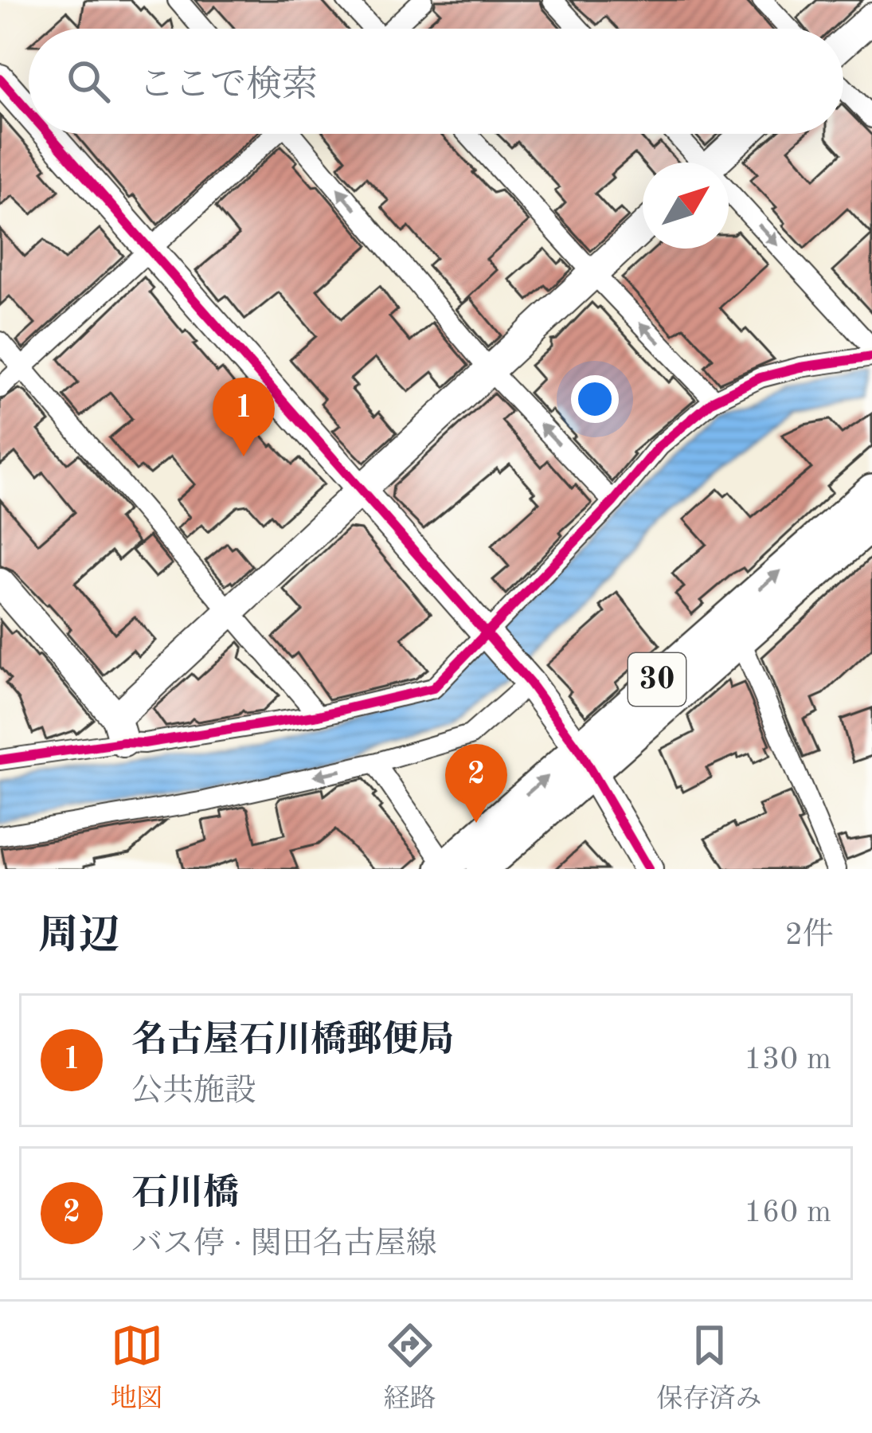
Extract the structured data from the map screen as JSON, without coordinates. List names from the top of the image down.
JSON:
{
  "streets": {
    "main road": ["30"]
  },
  "north": "top right",
  "page": {
    "search": "ここで検索",
    "pins": ["1", "2"],
    "heading": ["周辺", "2件"],
    "list": [
      {
        "mark": "1",
        "name": "名古屋石川橋郵便局",
        "note": "公共施設",
        "value": "130 m"
      },
      {
        "mark": "2",
        "name": "石川橋",
        "note": "バス停 · 関田名古屋線",
        "value": "160 m"
      }
    ],
    "nav": ["地図", "経路", "保存済み"]
  }
}
